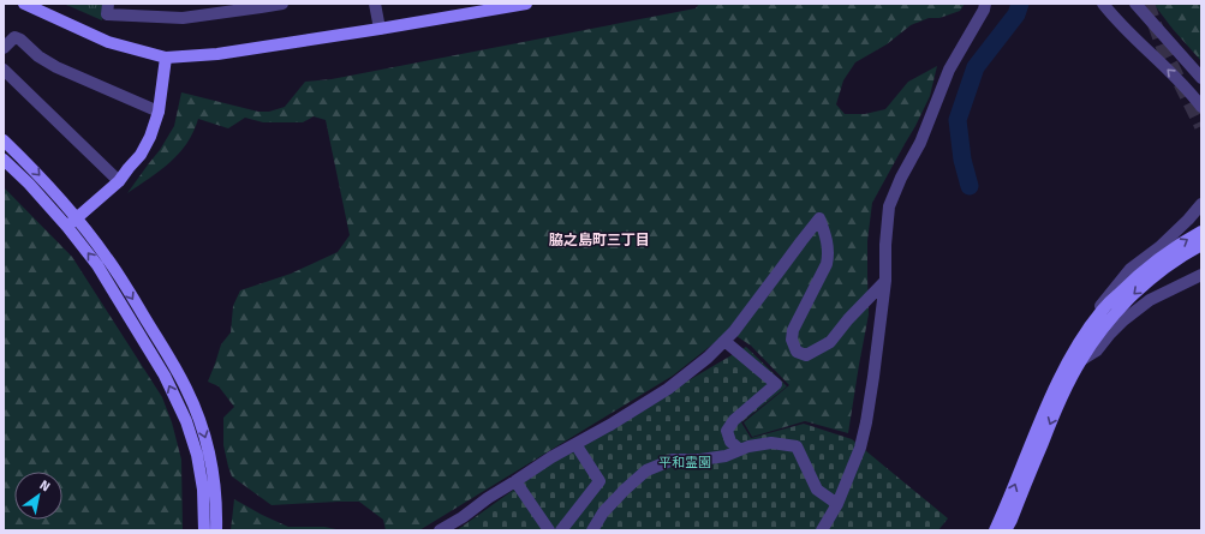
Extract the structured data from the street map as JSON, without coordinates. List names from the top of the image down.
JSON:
{
  "districts": ["脇之島町三丁目"],
  "parks": ["平和霊園"],
  "north": "top right"
}
